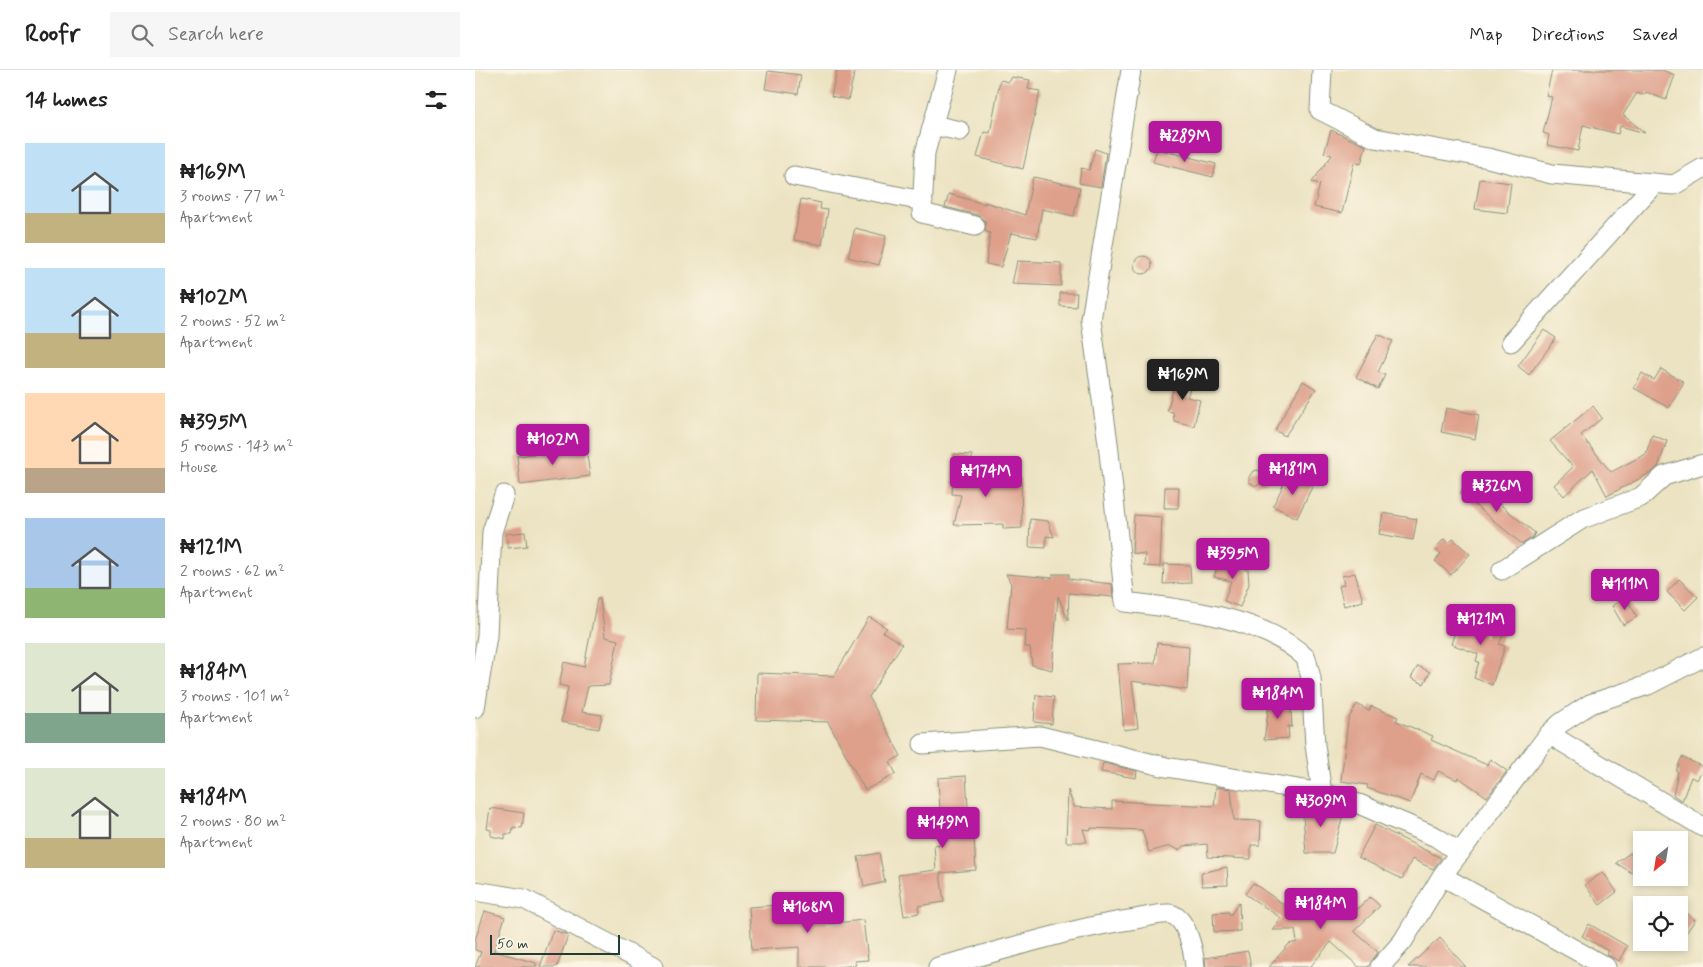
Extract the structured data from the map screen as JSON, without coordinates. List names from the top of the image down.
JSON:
{
  "scale_bar": "50 m",
  "north": "bottom left",
  "page": {
    "header": "Roofr",
    "search": "Search here",
    "nav": ["Map", "Directions", "Saved"],
    "heading": "14 homes",
    "price": [
      "₦289M",
      "₦169M",
      "₦102M",
      "₦181M",
      "₦174M",
      "₦326M",
      "₦395M",
      "₦111M",
      "₦121M",
      "₦184M",
      "₦309M",
      "₦149M",
      "₦184M",
      "₦168M"
    ],
    "list": [
      {
        "name": "₦169M",
        "note": "3 rooms · 77 m² · Apartment"
      },
      {
        "name": "₦102M",
        "note": "2 rooms · 52 m² · Apartment"
      },
      {
        "name": "₦395M",
        "note": "5 rooms · 143 m² · House"
      },
      {
        "name": "₦121M",
        "note": "2 rooms · 62 m² · Apartment"
      },
      {
        "name": "₦184M",
        "note": "3 rooms · 101 m² · Apartment"
      },
      {
        "name": "₦184M",
        "note": "2 rooms · 80 m² · Apartment"
      }
    ],
    "scale": "50 m"
  }
}
